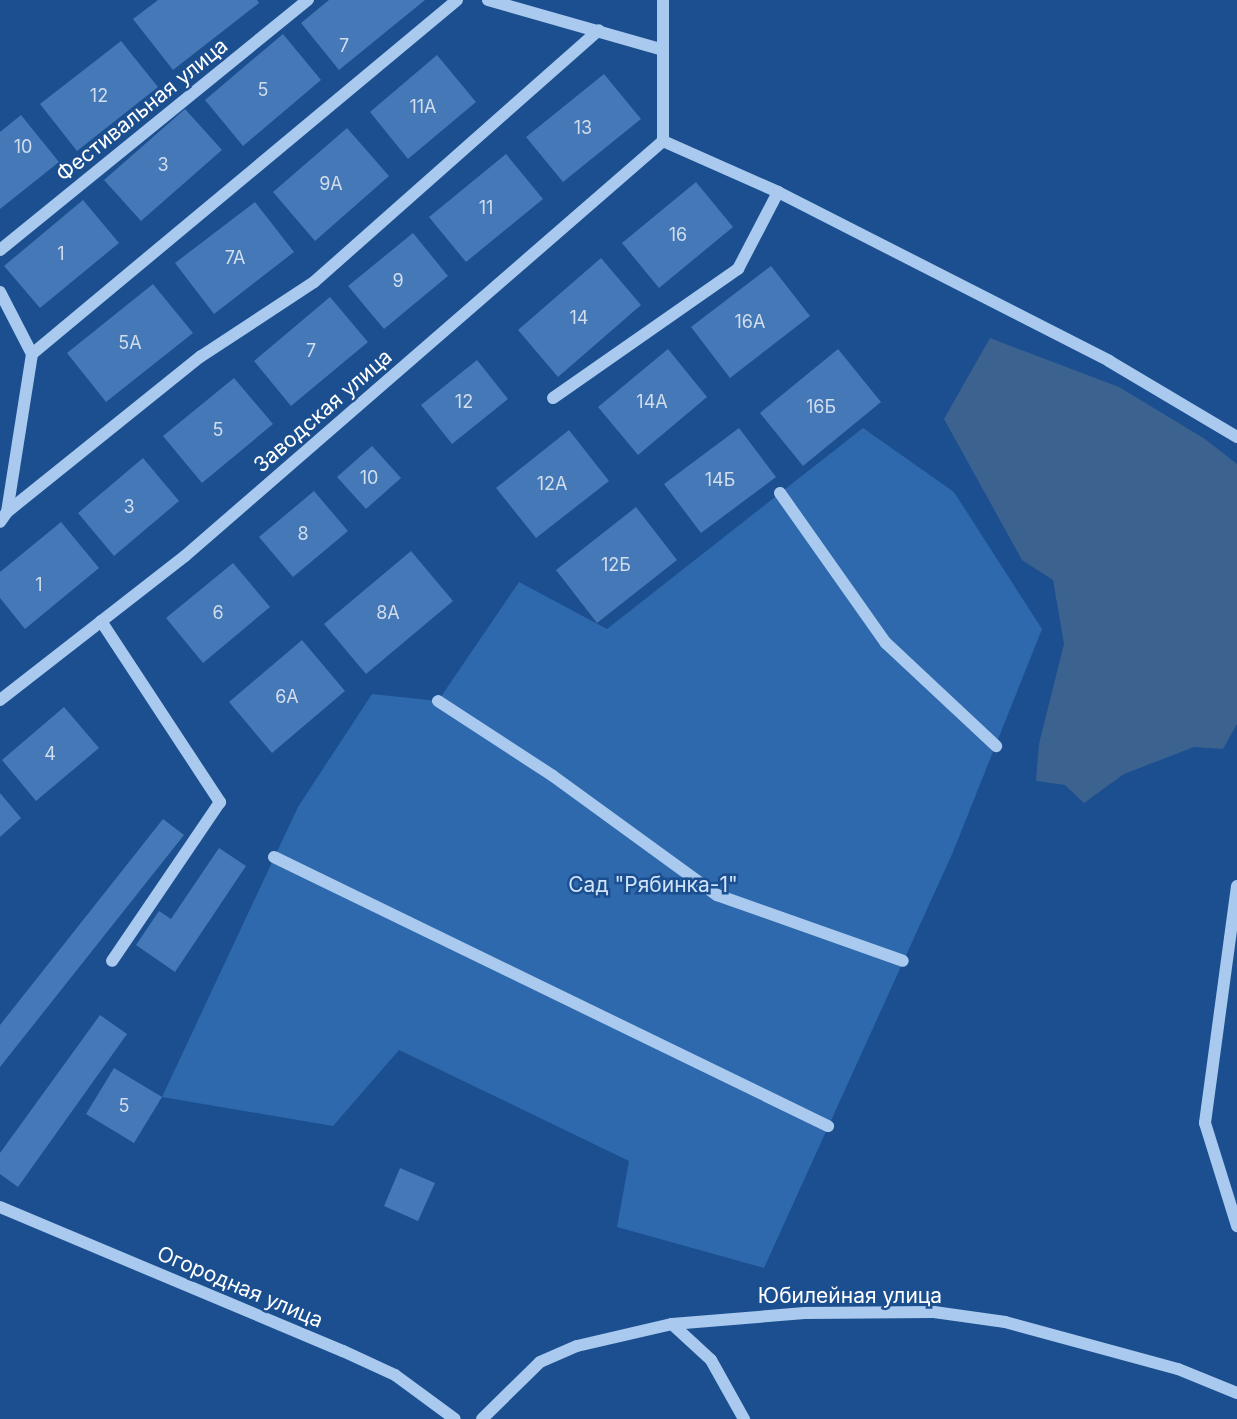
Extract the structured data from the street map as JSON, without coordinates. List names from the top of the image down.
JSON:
{
  "streets": {
    "street": [
      "Фестивальная улица",
      "Заводская улица",
      "Огородная улица",
      "Юбилейная улица"
    ]
  },
  "parks": ["Сад \"Рябинка-1\""],
  "house_numbers": [
    "7",
    "5",
    "12",
    "11А",
    "13",
    "10",
    "3",
    "9А",
    "11",
    "16",
    "1",
    "7А",
    "9",
    "14",
    "16А",
    "5А",
    "7",
    "12",
    "14А",
    "16Б",
    "5",
    "10",
    "14Б",
    "12А",
    "3",
    "8",
    "12Б",
    "1",
    "6",
    "8А",
    "6А",
    "4",
    "5"
  ]
}
